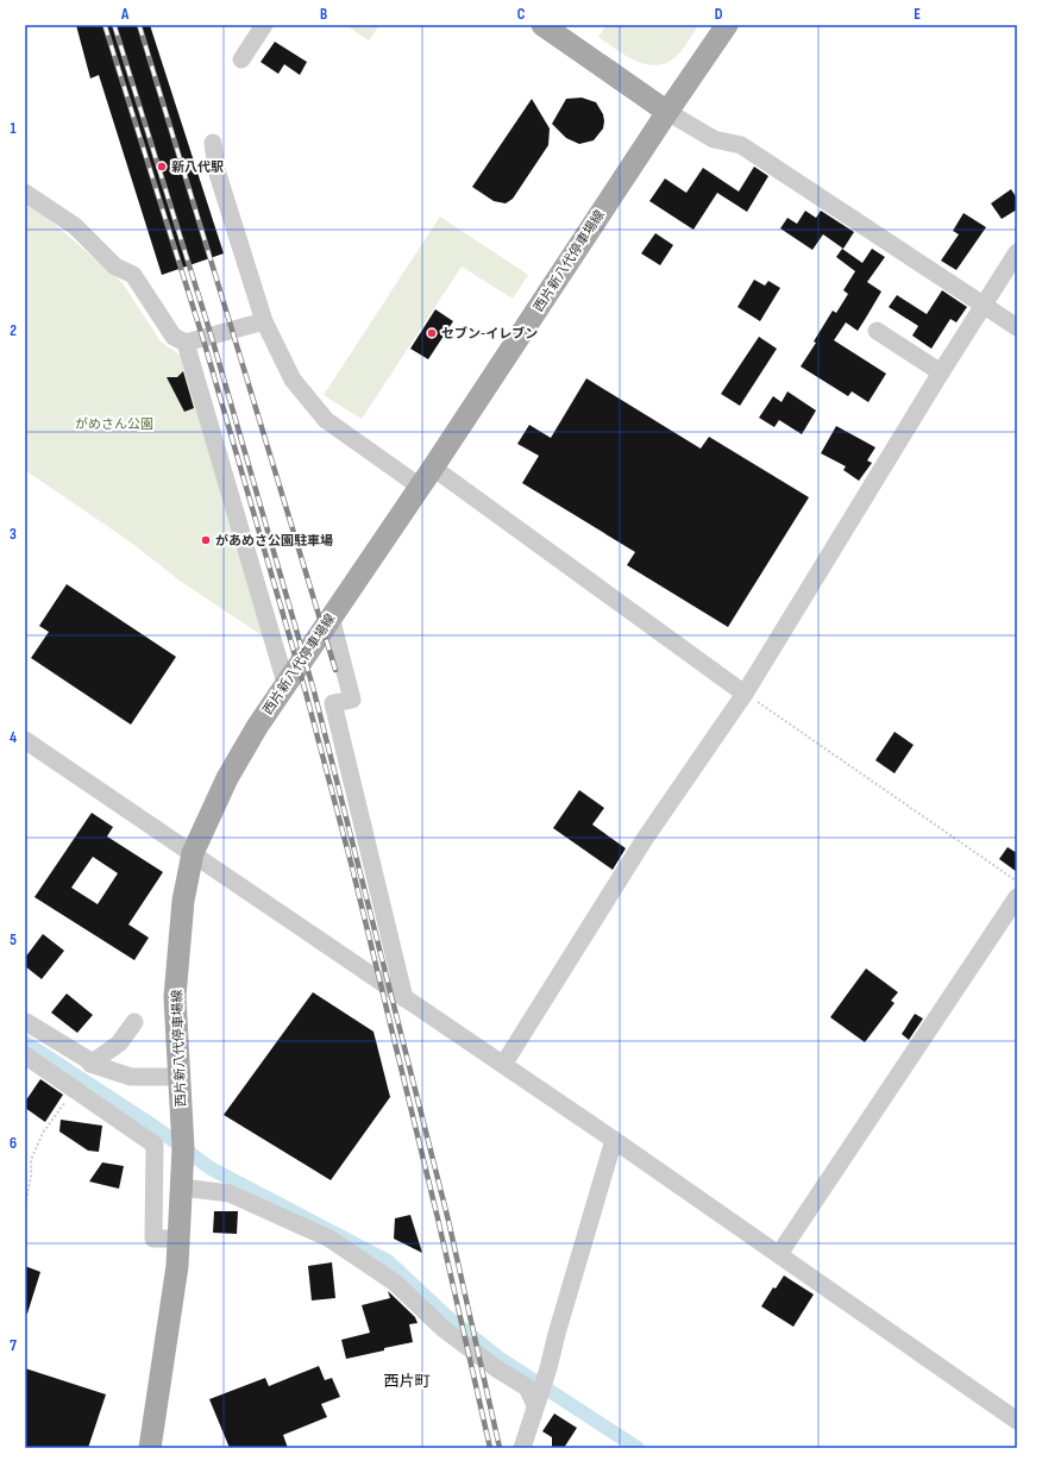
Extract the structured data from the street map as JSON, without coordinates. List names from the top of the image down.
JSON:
{
  "streets": {
    "main road": ["西片新八代停車場線"]
  },
  "districts": ["西片町"],
  "parks": ["がめさん公園"],
  "places": ["新八代駅", "セブン-イレブン", "があめさ公園駐車場"],
  "grid": {
    "columns": [
      "A",
      "B",
      "C",
      "D",
      "E"
    ],
    "rows": [
      "1",
      "2",
      "3",
      "4",
      "5",
      "6",
      "7"
    ]
  }
}
